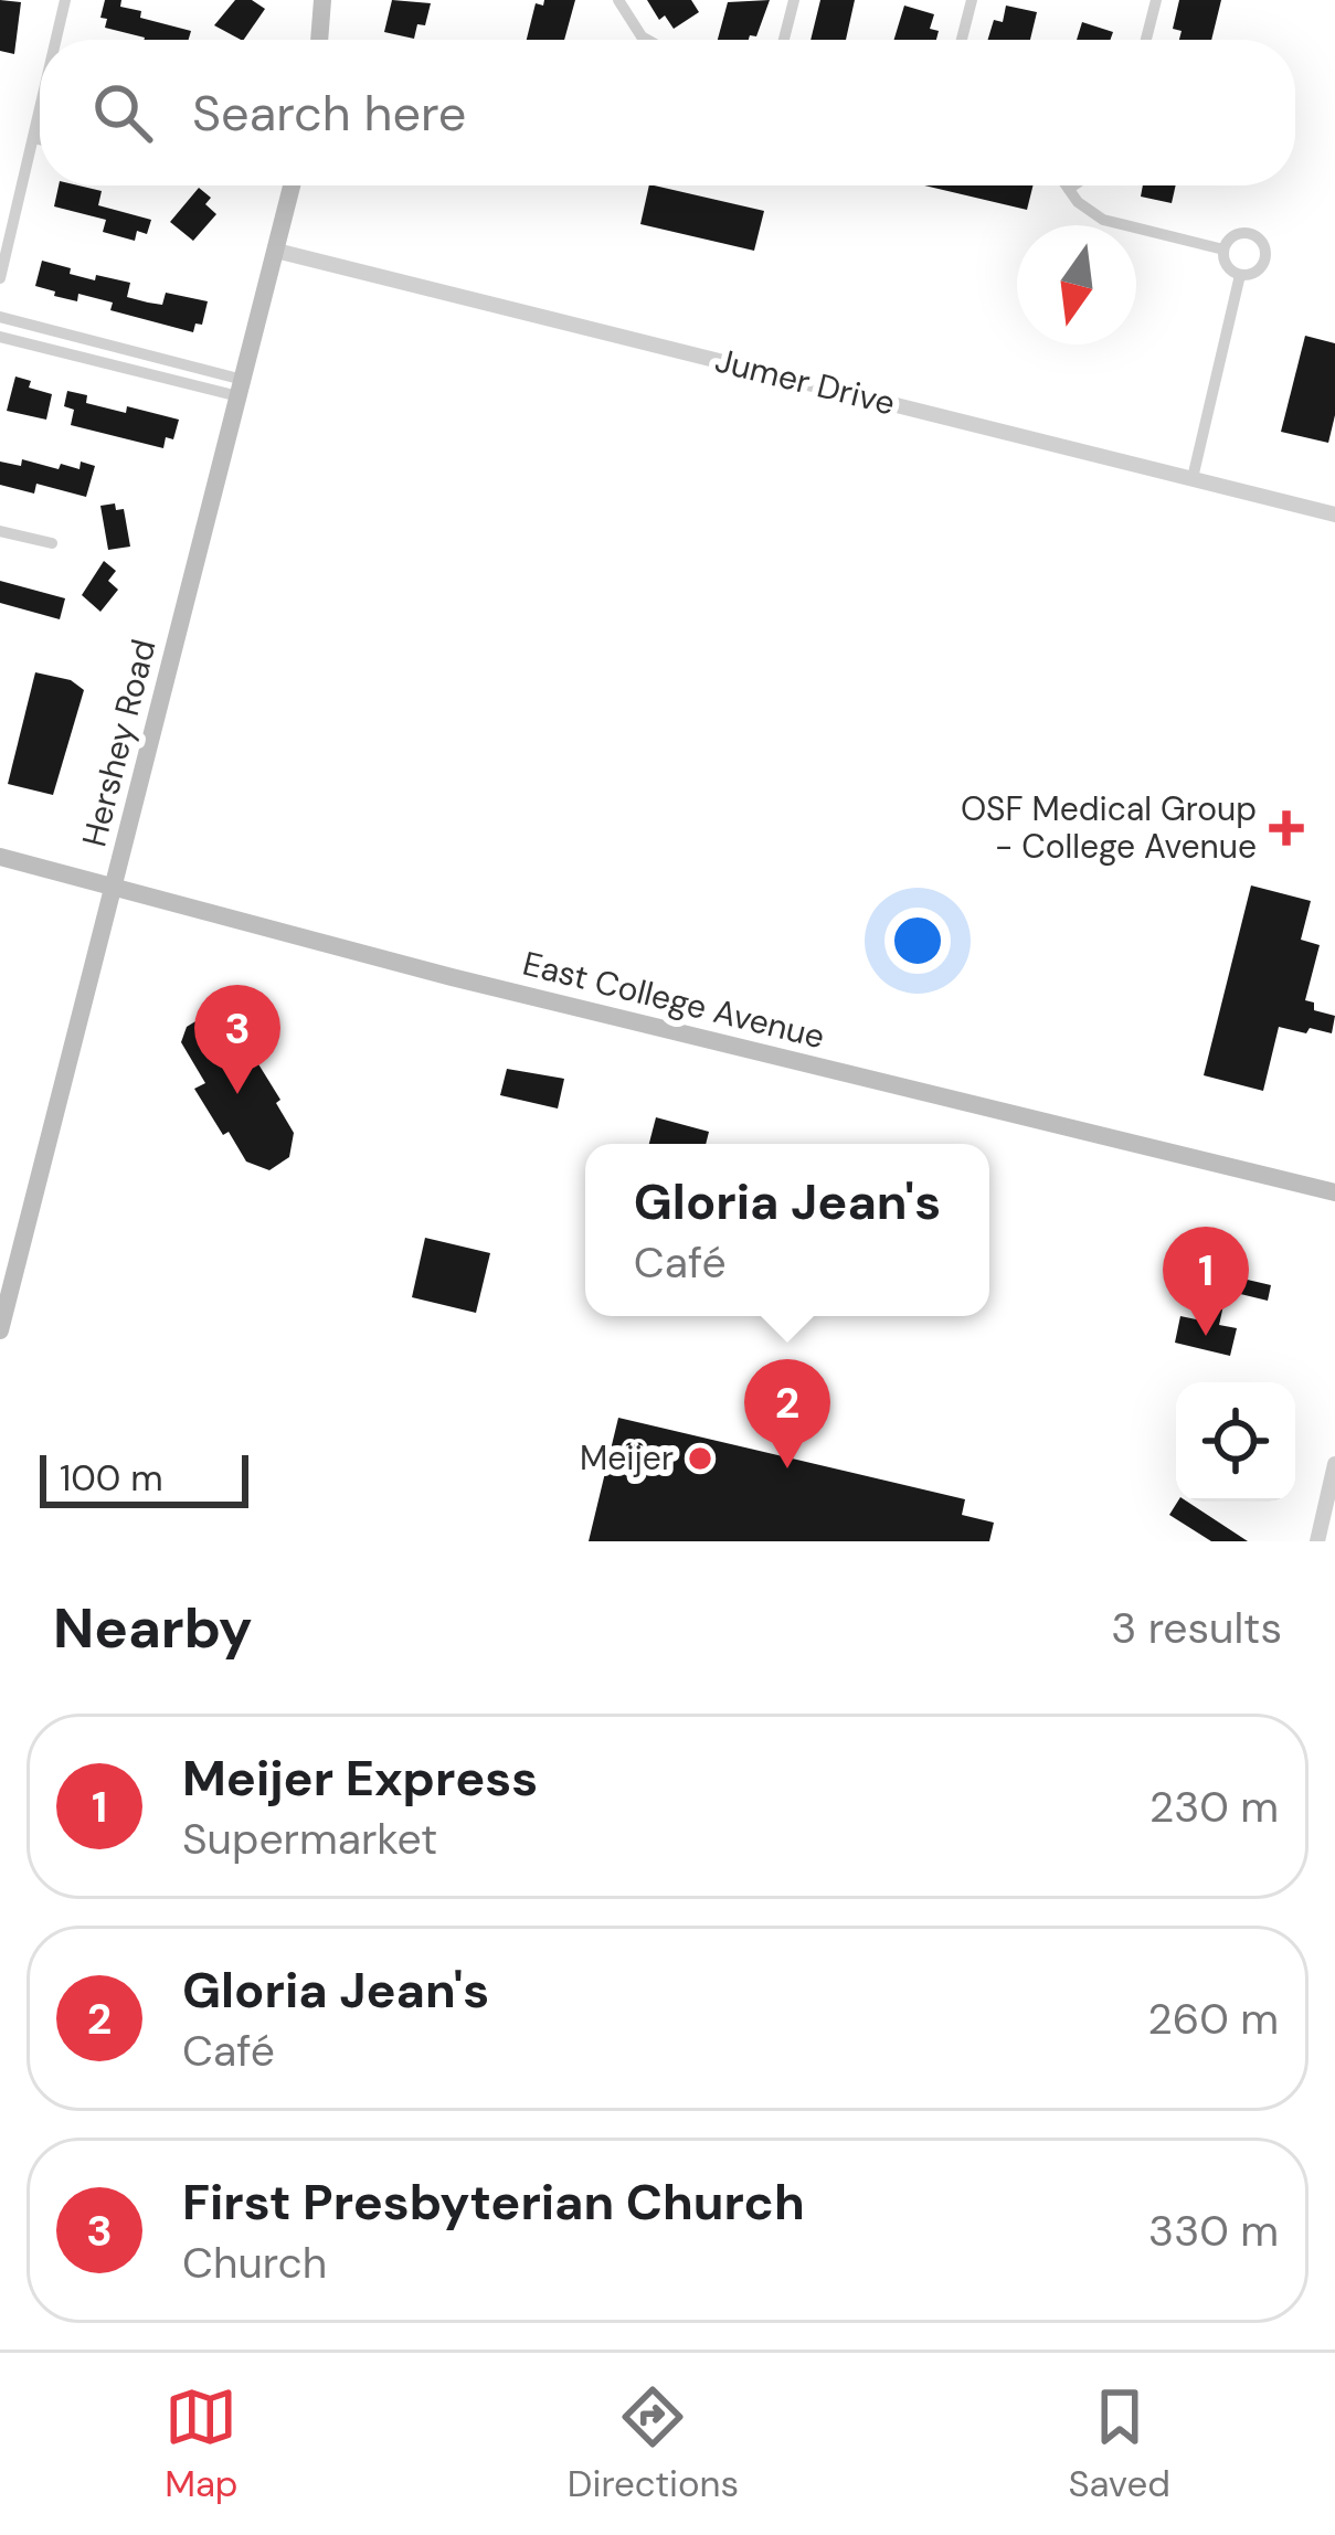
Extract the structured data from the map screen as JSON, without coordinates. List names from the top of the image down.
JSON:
{
  "streets": {
    "main road": ["Hershey Road", "East College Avenue"],
    "street": ["Jumer Drive"]
  },
  "crossings": [
    ["Jumer Drive", "Hershey Road"],
    ["Hershey Road", "East College Avenue"]
  ],
  "places": {
    "health": ["OSF Medical Group - College Avenue"],
    "other": ["Meijer"]
  },
  "scale_bar": "100 m",
  "north": "bottom",
  "page": {
    "search": "Search here",
    "pins": ["3", "1", "2"],
    "popup": ["Gloria Jean's", "Café"],
    "scale": "100 m",
    "heading": ["Nearby", "3 results"],
    "list": [
      {
        "mark": "1",
        "name": "Meijer Express",
        "note": "Supermarket",
        "value": "230 m"
      },
      {
        "mark": "2",
        "name": "Gloria Jean's",
        "note": "Café",
        "value": "260 m"
      },
      {
        "mark": "3",
        "name": "First Presbyterian Church",
        "note": "Church",
        "value": "330 m"
      }
    ],
    "nav": ["Map", "Directions", "Saved"]
  }
}
